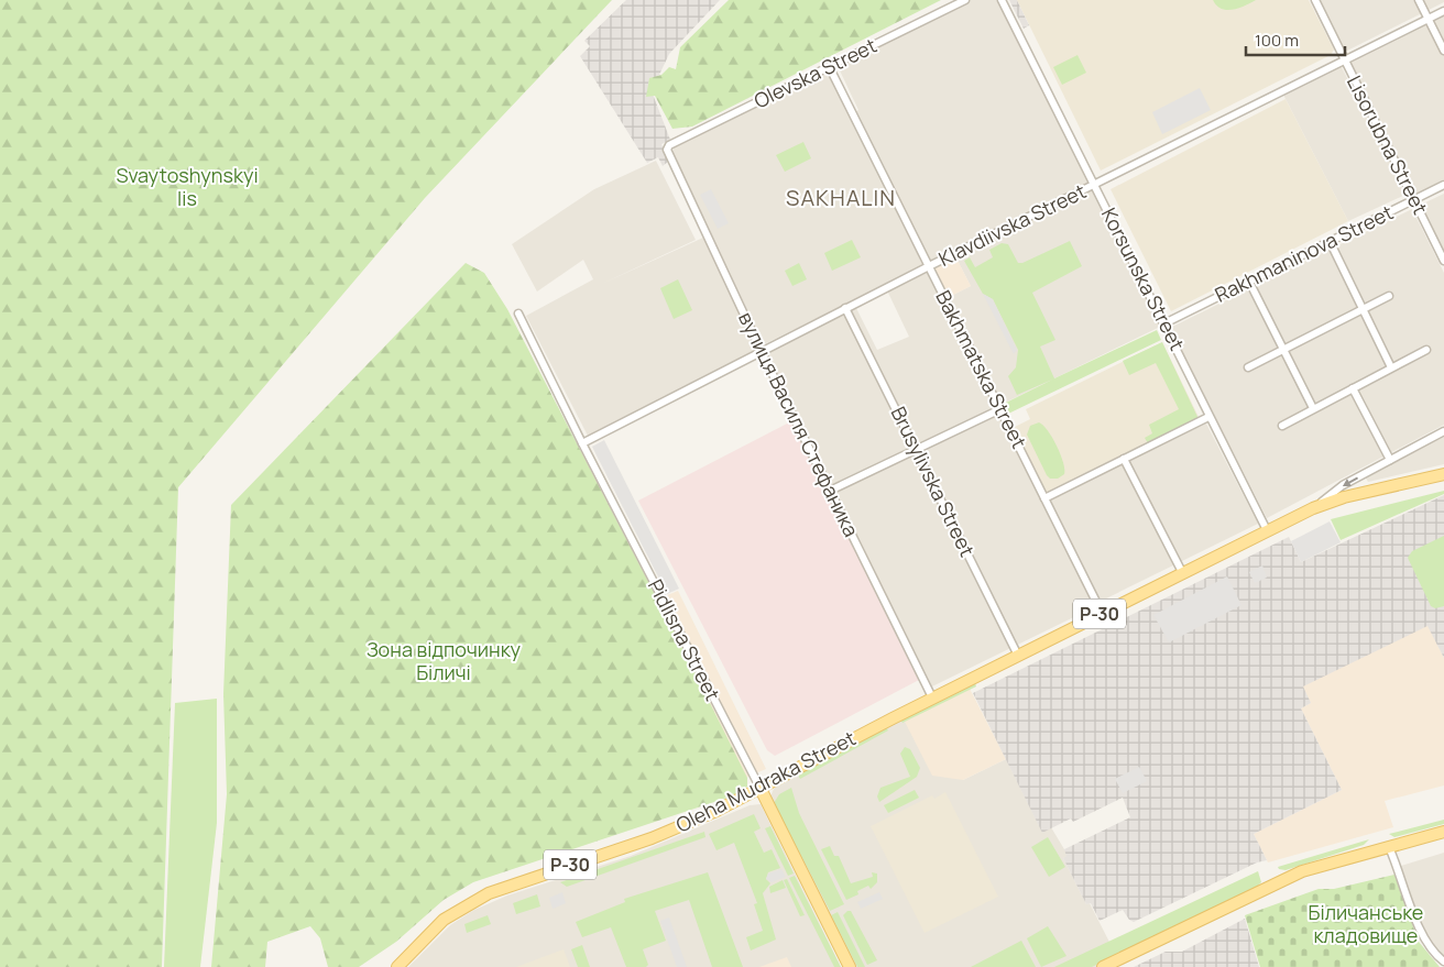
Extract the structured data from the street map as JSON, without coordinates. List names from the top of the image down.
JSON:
{
  "streets": {
    "main road": ["Р-30", "Pidlisna Street", "Oleha Mudraka Street"],
    "street": [
      "Olevska Street",
      "Lisorubna Street",
      "Klavdiivska Street",
      "Rakhmaninova Street",
      "Korsunska Street",
      "Bakhmatska Street",
      "вулиця Василя Стефаника",
      "Brusylivska Street"
    ]
  },
  "crossings": [
    ["Olevska Street", "Bakhmatska Street"],
    ["Olevska Street", "вулиця Василя Стефаника"],
    ["Lisorubna Street", "Klavdiivska Street"],
    ["Lisorubna Street", "Rakhmaninova Street"],
    ["Klavdiivska Street", "Korsunska Street"],
    ["Klavdiivska Street", "Bakhmatska Street"],
    ["Klavdiivska Street", "вулиця Василя Стефаника"],
    ["Klavdiivska Street", "Brusylivska Street"],
    ["Klavdiivska Street", "Pidlisna Street"],
    ["Rakhmaninova Street", "Korsunska Street"],
    ["Korsunska Street", "Р-30"],
    ["Bakhmatska Street", "Р-30"],
    ["вулиця Василя Стефаника", "Р-30"],
    ["вулиця Василя Стефаника", "Oleha Mudraka Street"],
    ["Brusylivska Street", "Р-30"],
    ["Р-30", "Oleha Mudraka Street"],
    ["Pidlisna Street", "Oleha Mudraka Street"]
  ],
  "districts": ["SAKHALIN"],
  "parks": ["Svaytoshynskyi lis", "Зона відпочинку Біличі", "Біличанське кладовище"],
  "scale_bar": "100 m"
}
